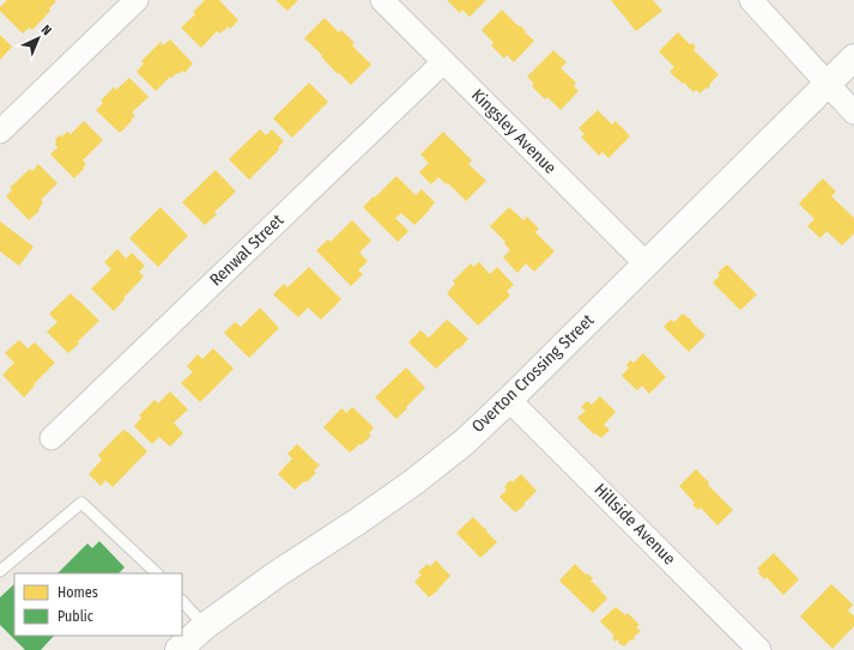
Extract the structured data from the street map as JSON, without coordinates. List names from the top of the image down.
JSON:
{
  "streets": {
    "street": [
      "Kingsley Avenue",
      "Renwal Street",
      "Overton Crossing Street",
      "Hillside Avenue"
    ]
  },
  "crossings": [
    ["Kingsley Avenue", "Renwal Street"],
    ["Kingsley Avenue", "Overton Crossing Street"],
    ["Overton Crossing Street", "Hillside Avenue"]
  ],
  "legend": ["Homes", "Public"],
  "north": "top right"
}
